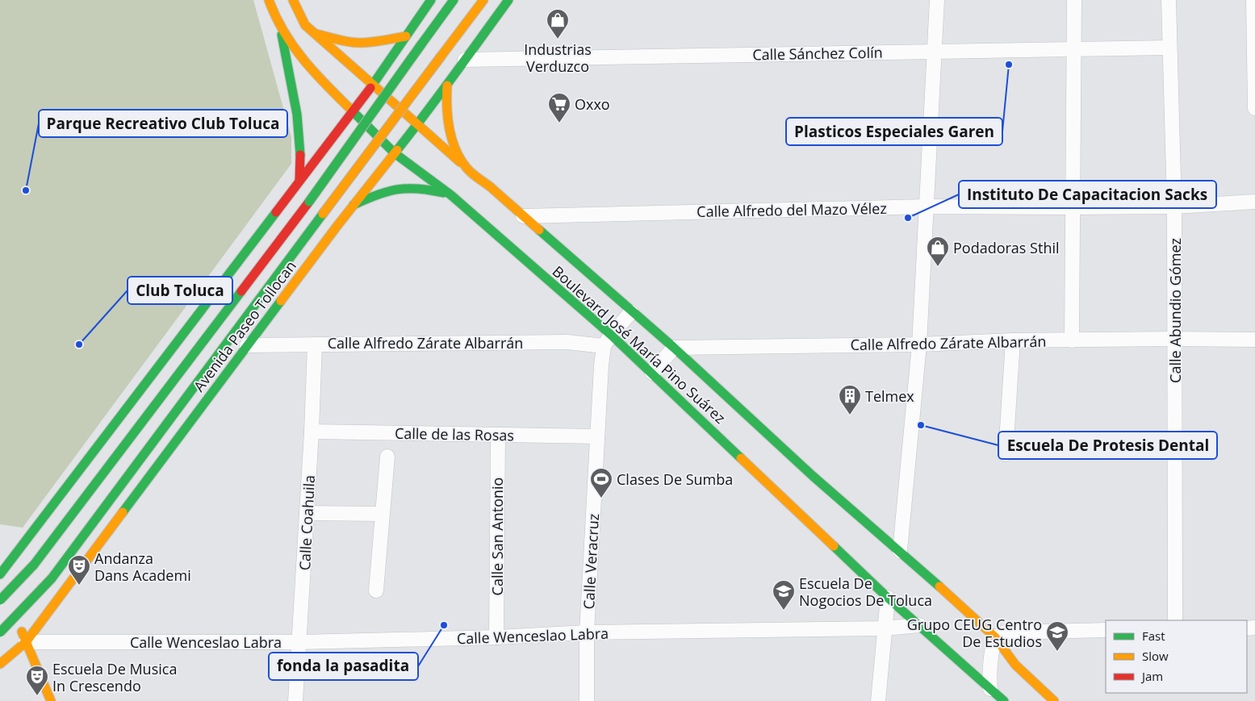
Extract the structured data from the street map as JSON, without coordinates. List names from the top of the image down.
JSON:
{
  "streets": {
    "main road": ["Avenida Paseo Tollocan", "Boulevard José María Pino Suárez"],
    "street": [
      "Calle Sánchez Colín",
      "Calle Alfredo del Mazo Vélez",
      "Calle Abundio Gómez",
      "Calle Alfredo Zárate Albarrán",
      "Calle de las Rosas",
      "Calle Coahuila",
      "Calle San Antonio",
      "Calle Veracruz",
      "Calle Wenceslao Labra"
    ]
  },
  "crossings": [
    ["Calle Sánchez Colín", "Calle Abundio Gómez"],
    ["Calle Sánchez Colín", "Avenida Paseo Tollocan"],
    ["Calle Alfredo del Mazo Vélez", "Calle Abundio Gómez"],
    ["Calle Alfredo del Mazo Vélez", "Boulevard José María Pino Suárez"],
    ["Calle Abundio Gómez", "Calle Alfredo Zárate Albarrán"],
    ["Avenida Paseo Tollocan", "Calle Alfredo Zárate Albarrán"],
    ["Avenida Paseo Tollocan", "Boulevard José María Pino Suárez"],
    ["Avenida Paseo Tollocan", "Calle Wenceslao Labra"],
    ["Calle Alfredo Zárate Albarrán", "Boulevard José María Pino Suárez"],
    ["Calle Alfredo Zárate Albarrán", "Calle Coahuila"],
    ["Calle Alfredo Zárate Albarrán", "Calle Veracruz"],
    ["Boulevard José María Pino Suárez", "Calle Veracruz"],
    ["Boulevard José María Pino Suárez", "Calle Wenceslao Labra"],
    ["Calle de las Rosas", "Calle Coahuila"],
    ["Calle de las Rosas", "Calle San Antonio"],
    ["Calle de las Rosas", "Calle Veracruz"],
    ["Calle Coahuila", "Calle Wenceslao Labra"],
    ["Calle San Antonio", "Calle Wenceslao Labra"],
    ["Calle Veracruz", "Calle Wenceslao Labra"]
  ],
  "places": {
    "shop": ["Industrias Verduzco", "Podadoras Sthil"],
    "other": [
      "Plasticos Especiales Garen",
      "Parque Recreativo Club Toluca",
      "Instituto De Capacitacion Sacks",
      "Club Toluca",
      "Escuela De Protesis Dental",
      "fonda la pasadita"
    ],
    "supermarket": ["Oxxo"],
    "building": ["Telmex"],
    "sports": ["Clases De Sumba"],
    "theatre": ["Andanza Dans Academi", "Escuela De Musica In Crescendo"],
    "school or university": ["Escuela De Nogocios De Toluca", "Grupo CEUG Centro De Estudios"]
  },
  "legend": ["Fast", "Slow", "Jam"]
}
